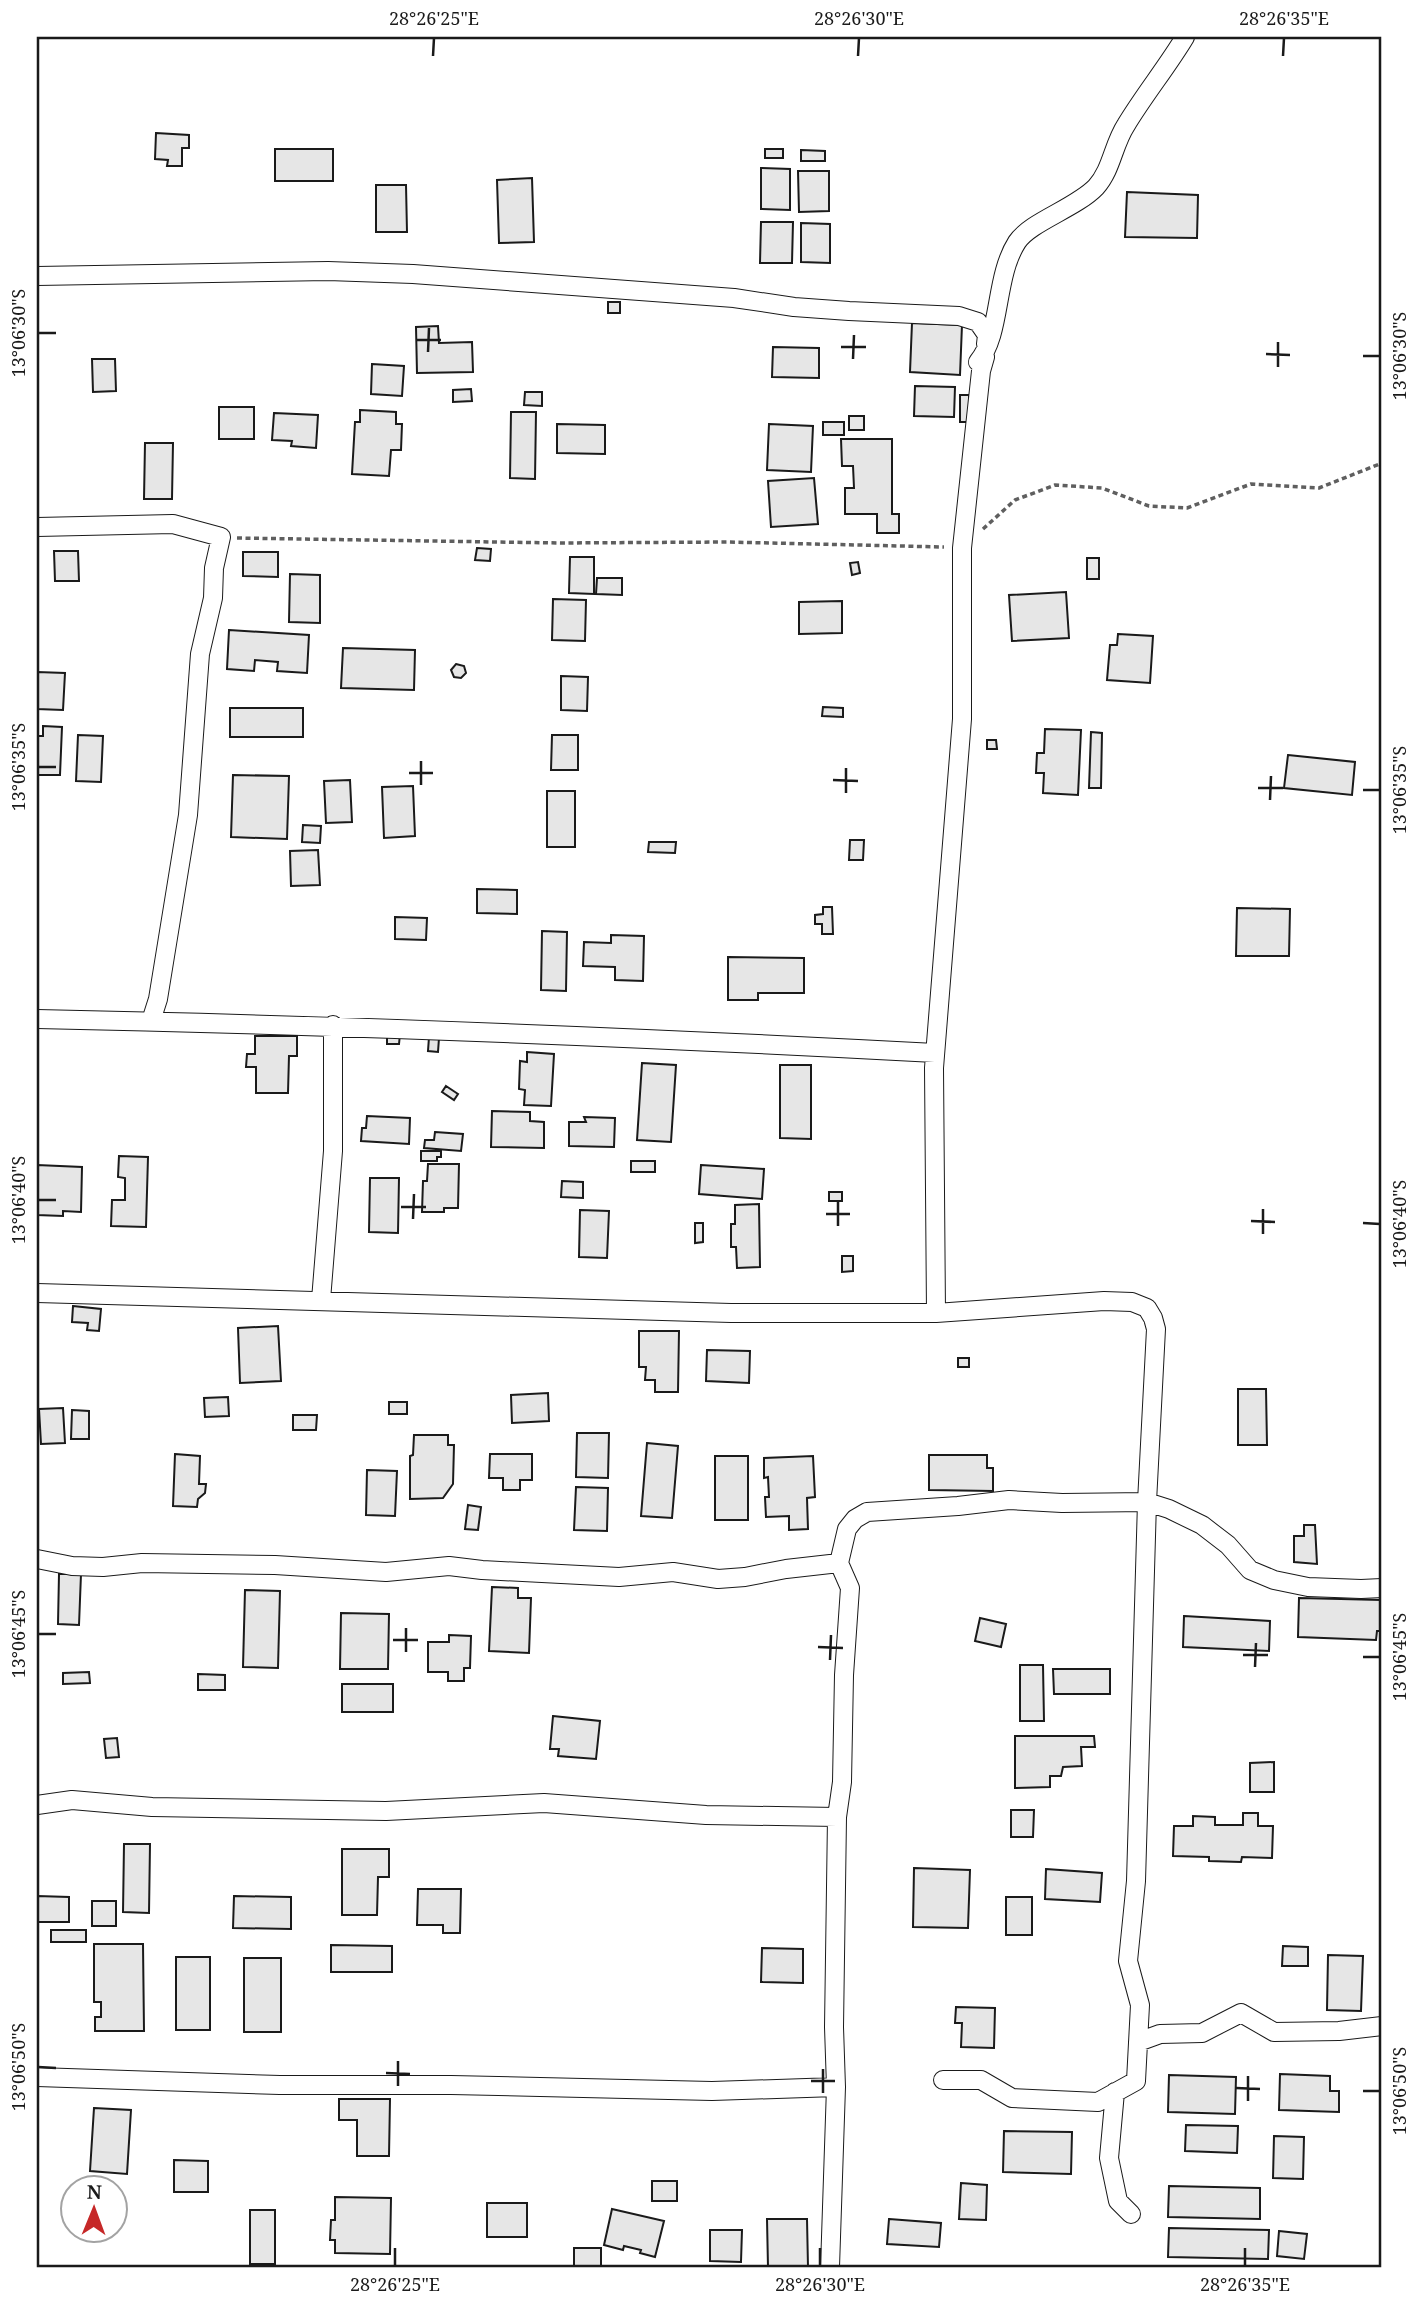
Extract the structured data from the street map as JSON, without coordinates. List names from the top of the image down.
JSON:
{
  "north": "top",
  "coordinates": [
    "28°26'25\"E",
    "28°26'30\"E",
    "28°26'35\"E",
    "13°06'30\"S",
    "13°06'35\"S",
    "13°06'40\"S",
    "13°06'45\"S",
    "13°06'50\"S"
  ]
}
